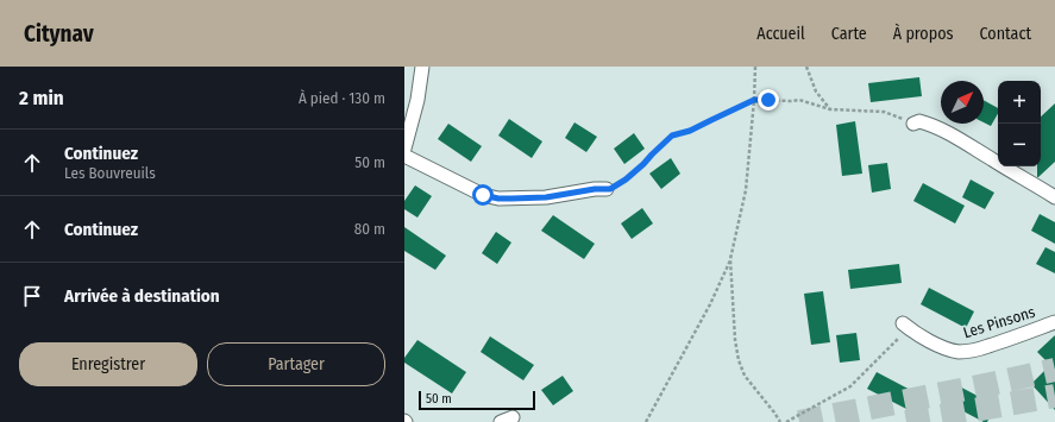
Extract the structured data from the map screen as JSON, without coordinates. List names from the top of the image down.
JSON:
{
  "streets": {
    "street": ["Les Pinsons"]
  },
  "scale_bar": "50 m",
  "north": "top right",
  "page": {
    "header": "Citynav",
    "nav": [
      "Accueil",
      "Carte",
      "À propos",
      "Contact"
    ],
    "heading": ["2 min", "À pied · 130 m"],
    "map_buttons": ["+", "−"],
    "list": [
      ["Continuez", "Les Bouvreuils", "50 m"],
      ["Continuez", "80 m"],
      "Arrivée à destination"
    ],
    "buttons": ["Enregistrer", "Partager"],
    "scale": "50 m"
  }
}
